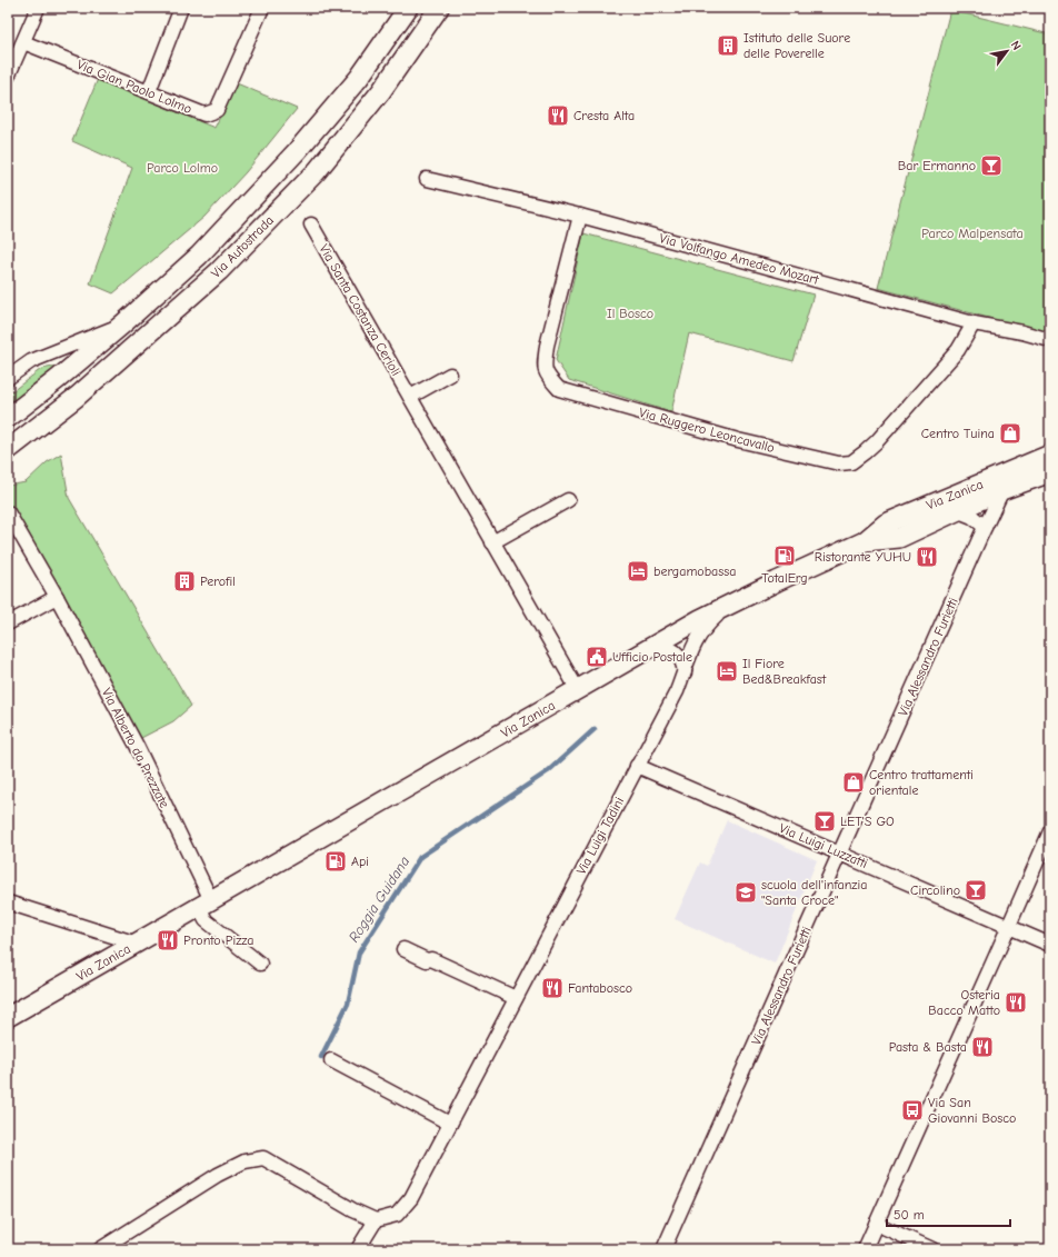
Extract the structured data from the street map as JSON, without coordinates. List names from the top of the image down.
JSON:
{
  "streets": {
    "main road": ["Via Autostrada", "Via Zanica"],
    "street": [
      "Via Gian Paolo Lolmo",
      "Via Volfango Amedeo Mozart",
      "Via Santa Costanza Cerioli",
      "Via Ruggero Leoncavallo",
      "Via Alessandro Furietti",
      "Via Alberto da Prezzate",
      "Via Luigi Tadini",
      "Via Luigi Luzzatti"
    ]
  },
  "crossings": [
    ["Via Volfango Amedeo Mozart", "Via Ruggero Leoncavallo"],
    ["Via Santa Costanza Cerioli", "Via Zanica"],
    ["Via Zanica", "Via Alessandro Furietti"],
    ["Via Zanica", "Via Alberto da Prezzate"],
    ["Via Zanica", "Via Luigi Tadini"],
    ["Via Alessandro Furietti", "Via Luigi Luzzatti"],
    ["Via Luigi Tadini", "Via Luigi Luzzatti"]
  ],
  "water": ["Roggia Guidana"],
  "parks": ["Parco Lolmo", "Parco Malpensata", "Il Bosco"],
  "places": {
    "building": ["Istituto delle Suore delle Poverelle", "Perofil"],
    "restaurant": [
      "Cresta Alta",
      "Ristorante YUHU",
      "Pronto Pizza",
      "Fantabosco",
      "Osteria Bacco Matto",
      "Pasta & Basta"
    ],
    "bar": ["Bar Ermanno", "LET'S GO", "Circolino"],
    "shop": ["Centro Tuina", "Centro trattamenti orientale"],
    "fuel station": ["TotalErg", "Api"],
    "hotel": ["bergamobassa", "Il Fiore Bed&Breakfast"],
    "public building": ["Ufficio Postale"],
    "school or university": ["scuola dell'infanzia \"Santa Croce\""],
    "bus stop": ["Via San Giovanni Bosco"]
  },
  "scale_bar": "50 m",
  "north": "top right"
}
